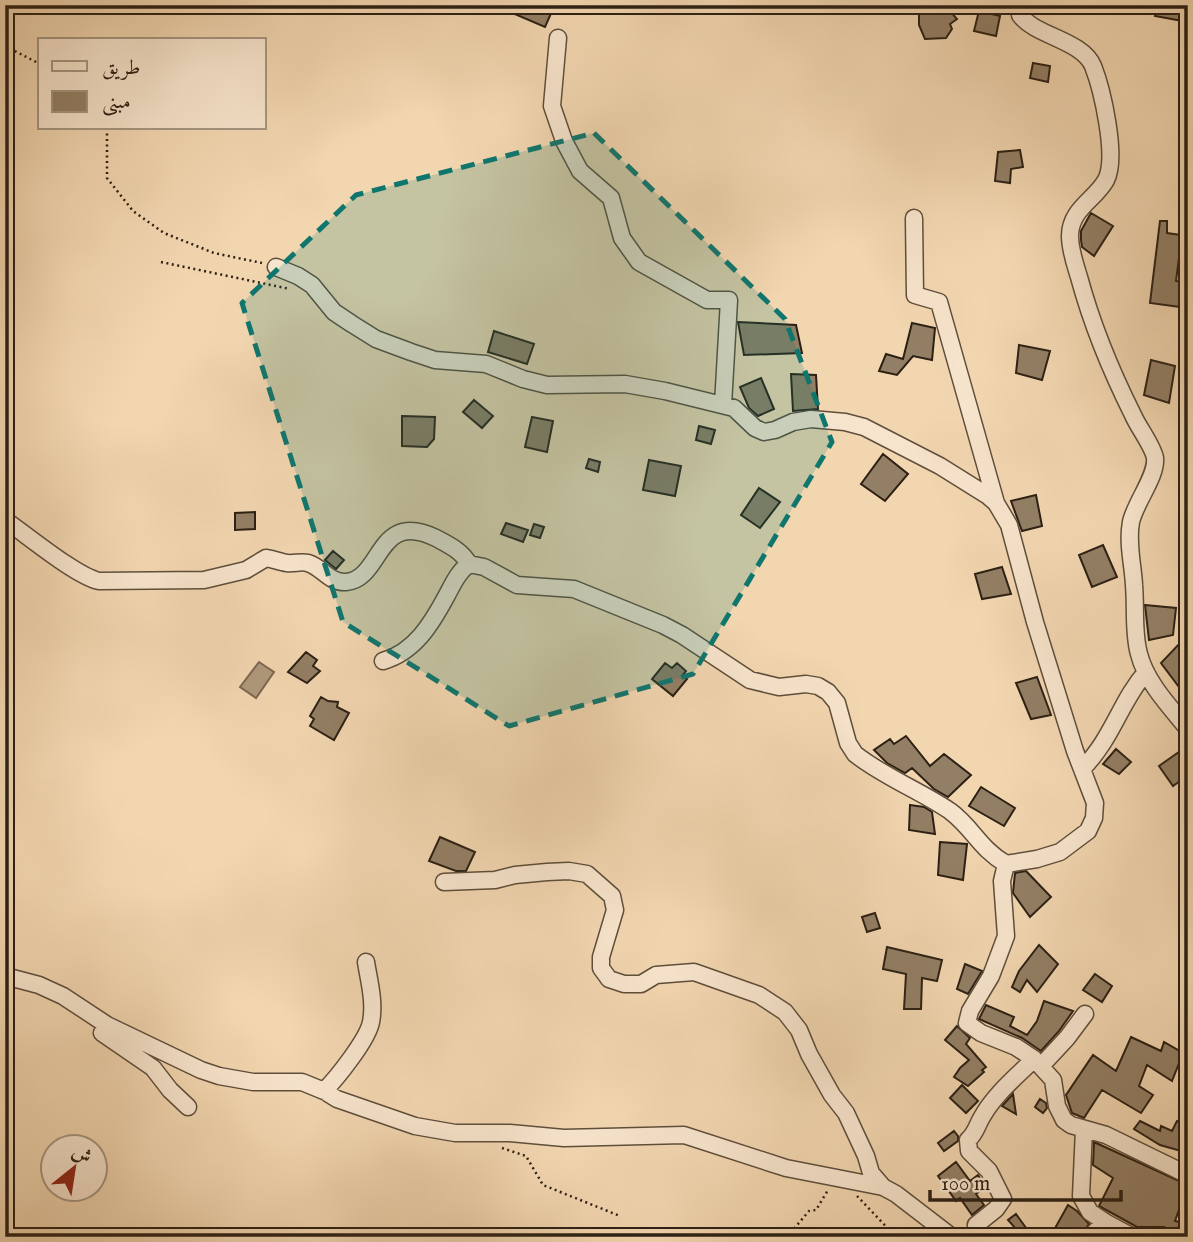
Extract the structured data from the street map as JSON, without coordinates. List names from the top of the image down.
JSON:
{
  "legend": ["طريق", "مبنى"],
  "scale_bar": "100 m",
  "north": "top right"
}
